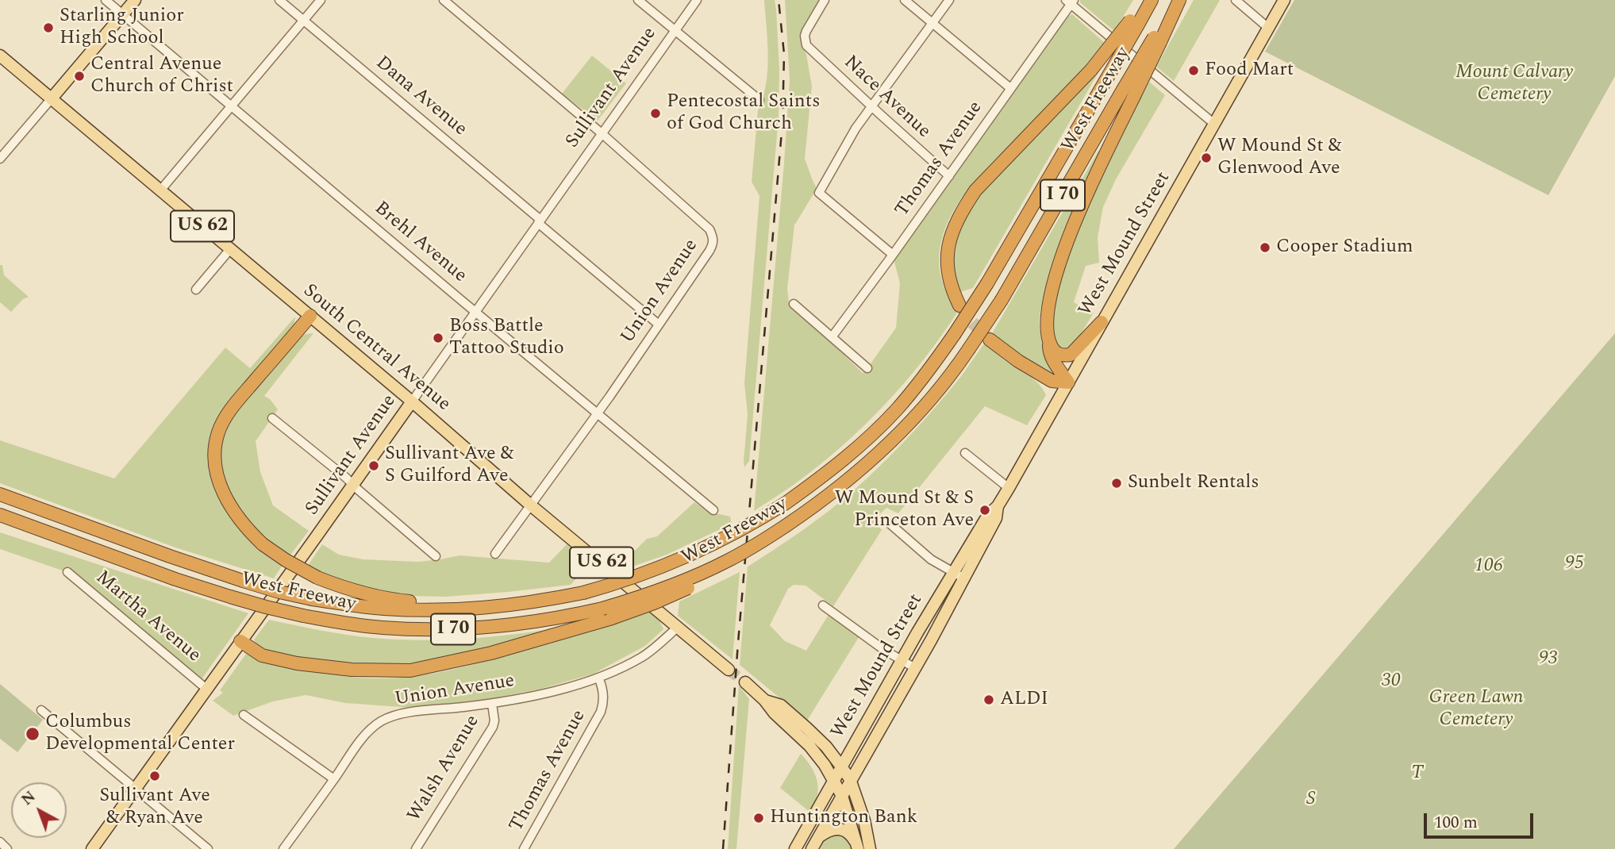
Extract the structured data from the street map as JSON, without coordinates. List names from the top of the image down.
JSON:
{
  "streets": {
    "highway": ["West Freeway", "I 70"],
    "main road": [
      "Sullivant Avenue",
      "US 62",
      "West Mound Street",
      "South Central Avenue"
    ],
    "street": [
      "Dana Avenue",
      "Nace Avenue",
      "Thomas Avenue",
      "Brehl Avenue",
      "Union Avenue",
      "Martha Avenue",
      "Walsh Avenue"
    ]
  },
  "crossings": [
    ["Sullivant Avenue", "Dana Avenue"],
    ["Sullivant Avenue", "Brehl Avenue"],
    ["Sullivant Avenue", "Union Avenue"],
    ["Sullivant Avenue", "South Central Avenue"],
    ["Sullivant Avenue", "Martha Avenue"],
    ["Dana Avenue", "Union Avenue"],
    ["Nace Avenue", "Thomas Avenue"],
    ["Thomas Avenue", "Union Avenue"],
    ["Brehl Avenue", "Union Avenue"],
    ["Union Avenue", "South Central Avenue"],
    ["Union Avenue", "Walsh Avenue"]
  ],
  "parks": [
    "Mount Calvary Cemetery",
    "95",
    "106",
    "93",
    "30",
    "Green Lawn Cemetery",
    "T",
    "S"
  ],
  "places": [
    "Starling Junior High School",
    "Food Mart",
    "Central Avenue Church of Christ",
    "Pentecostal Saints of God Church",
    "W Mound St & Glenwood Ave",
    "Cooper Stadium",
    "Boss Battle Tattoo Studio",
    "Sullivant Ave & S Guilford Ave",
    "Sunbelt Rentals",
    "W Mound St & S Princeton Ave",
    "ALDI",
    "Columbus Developmental Center",
    "Sullivant Ave & Ryan Ave",
    "Huntington Bank"
  ],
  "scale_bar": "100 m",
  "north": "top left"
}
